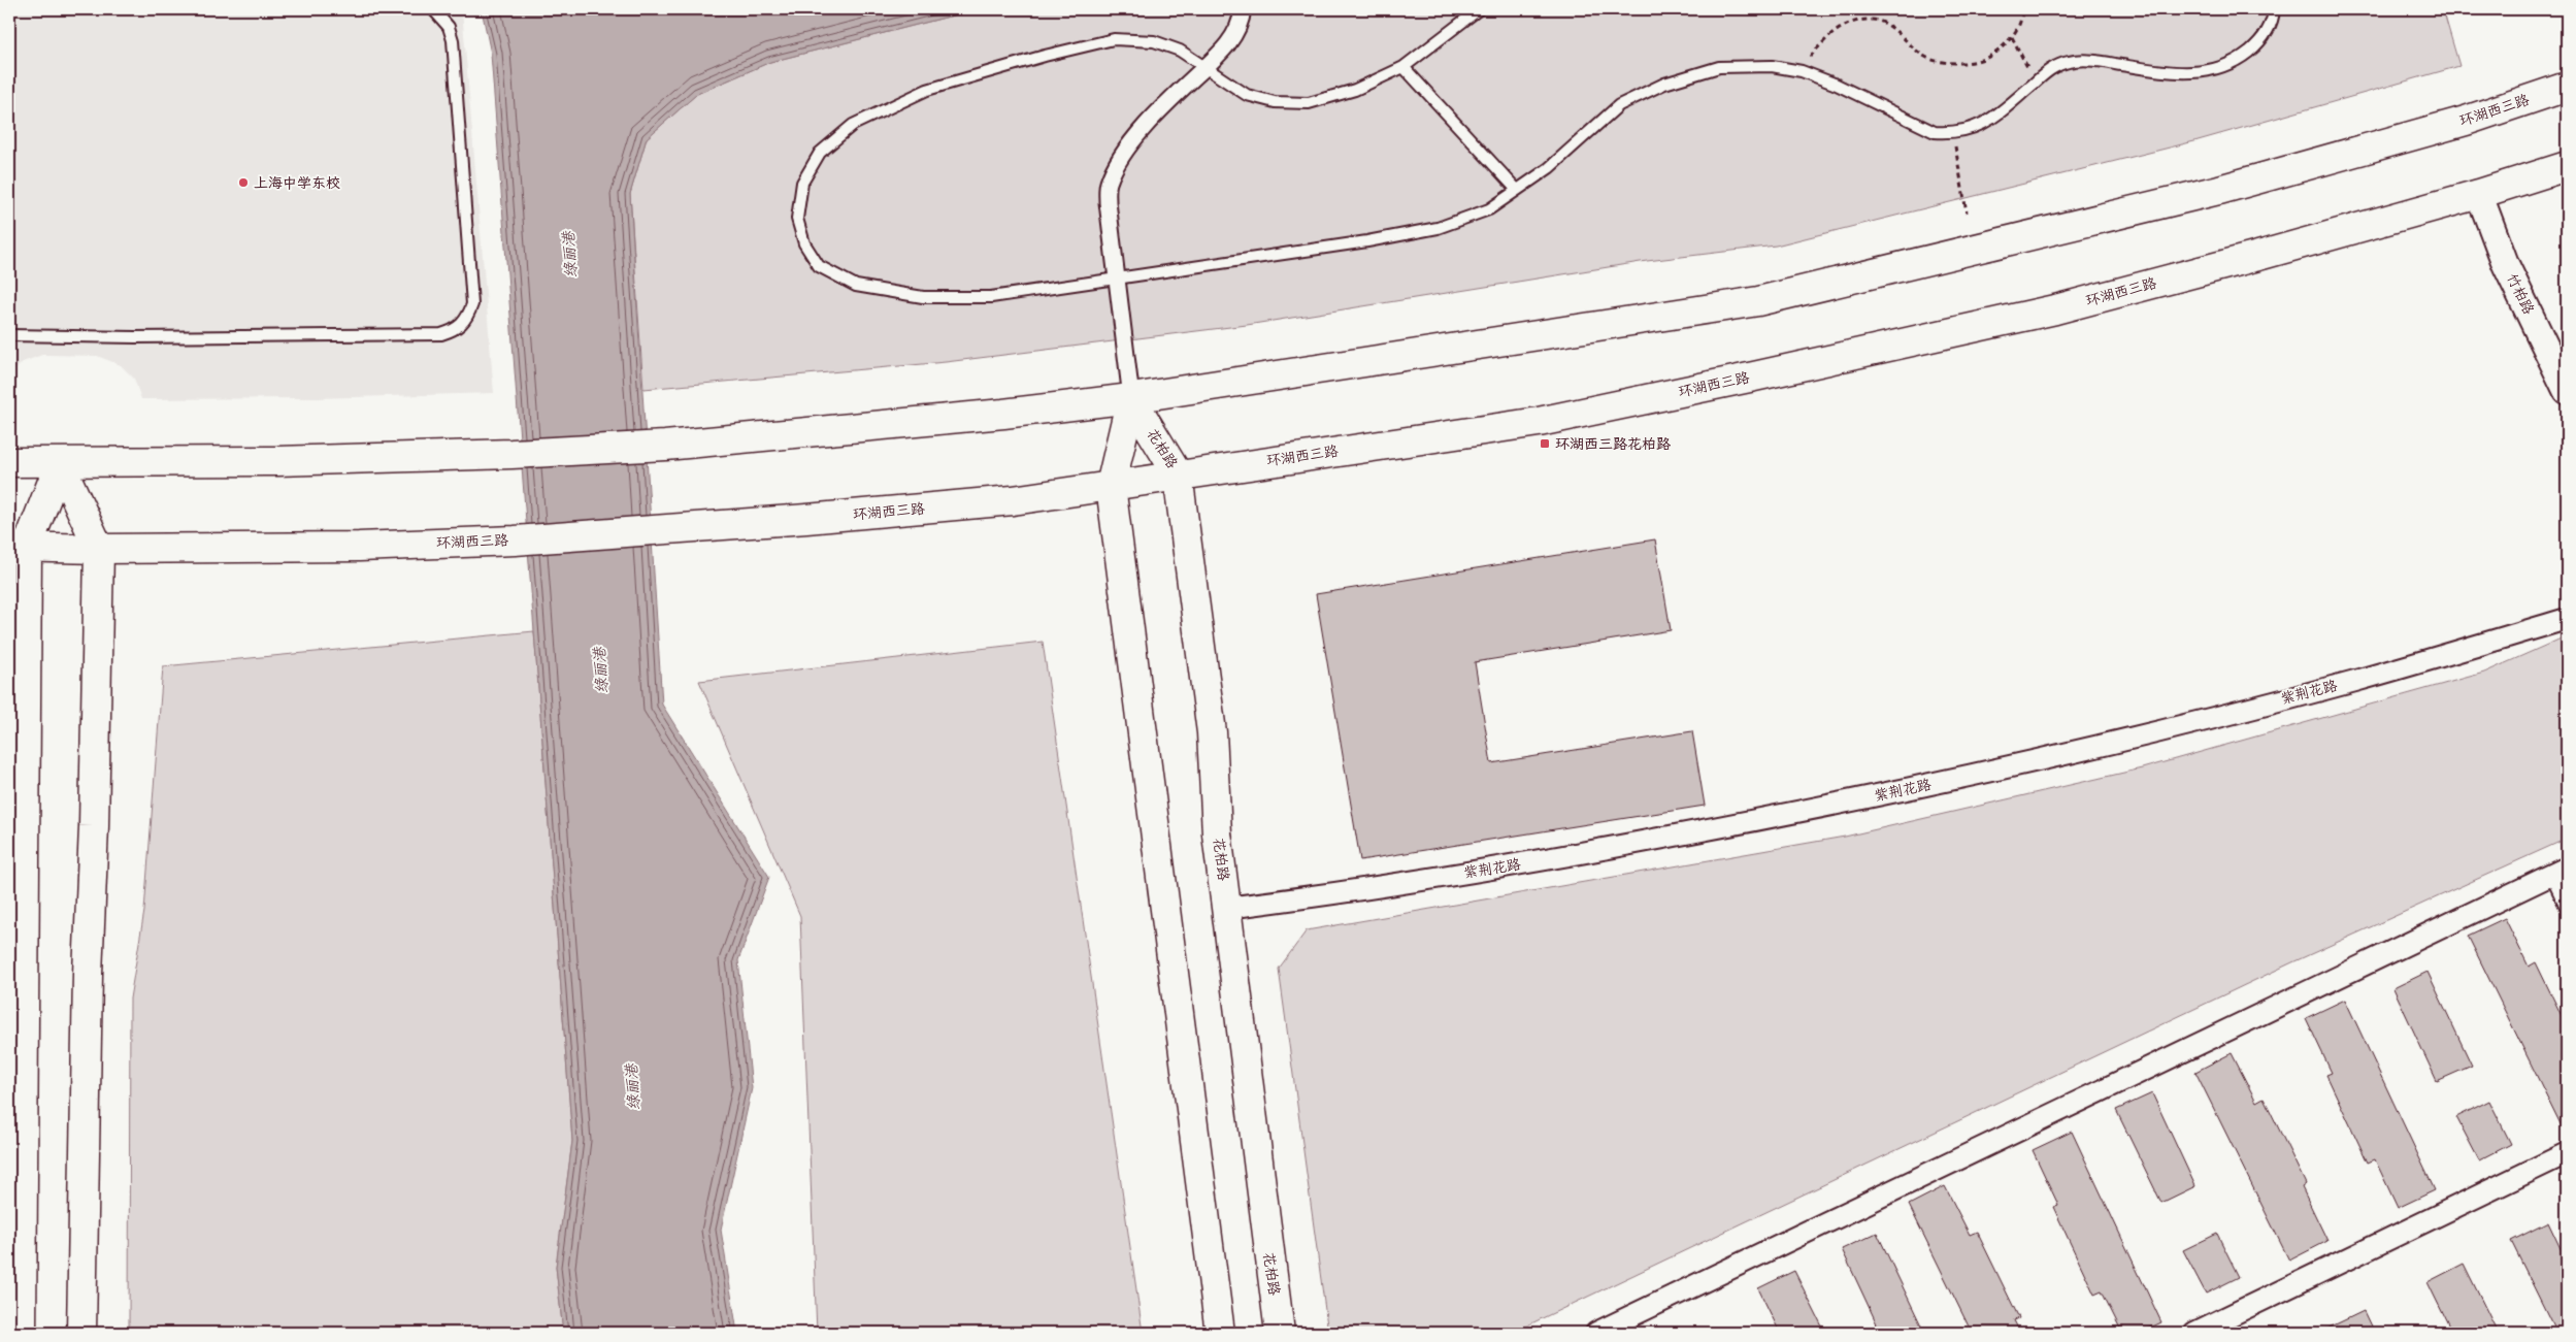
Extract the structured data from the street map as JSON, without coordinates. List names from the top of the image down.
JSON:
{
  "streets": {
    "main road": ["环湖西三路", "花柏路"],
    "street": ["竹柏路", "紫荆花路"]
  },
  "crossings": [
    ["环湖西三路", "竹柏路"],
    ["环湖西三路", "花柏路"],
    ["花柏路", "紫荆花路"]
  ],
  "water": ["绿丽港"],
  "places": {
    "other": ["上海中学东校"],
    "transit": ["环湖西三路花柏路"]
  }
}
